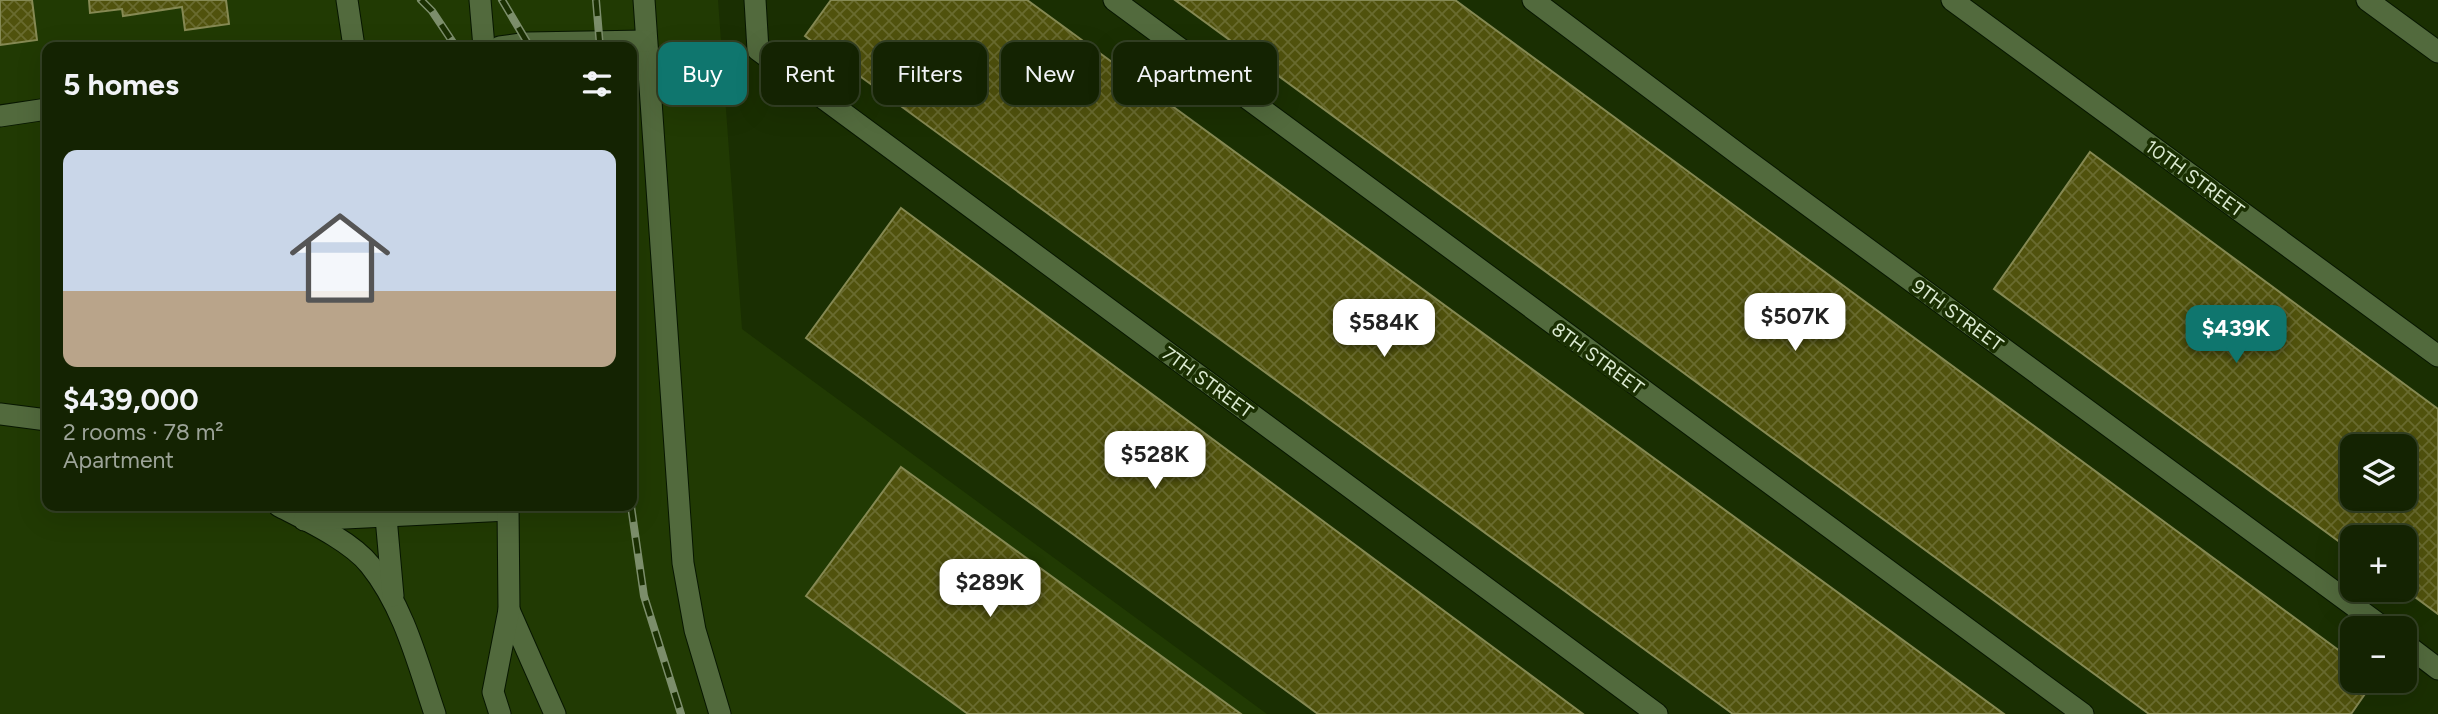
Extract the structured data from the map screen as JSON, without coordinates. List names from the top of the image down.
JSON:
{
  "streets": {
    "lane": [
      "10TH STREET",
      "9TH STREET",
      "8TH STREET",
      "7TH STREET"
    ]
  },
  "page": {
    "chip": [
      "Buy",
      "Rent",
      "Filters",
      "New",
      "Apartment"
    ],
    "heading": "5 homes",
    "list": [
      {
        "name": "$439,000",
        "note": "2 rooms · 78 m² · Apartment"
      }
    ],
    "price": [
      "$507K",
      "$584K",
      "$439K",
      "$528K",
      "$289K"
    ],
    "map_buttons": ["+", "−"]
  }
}
